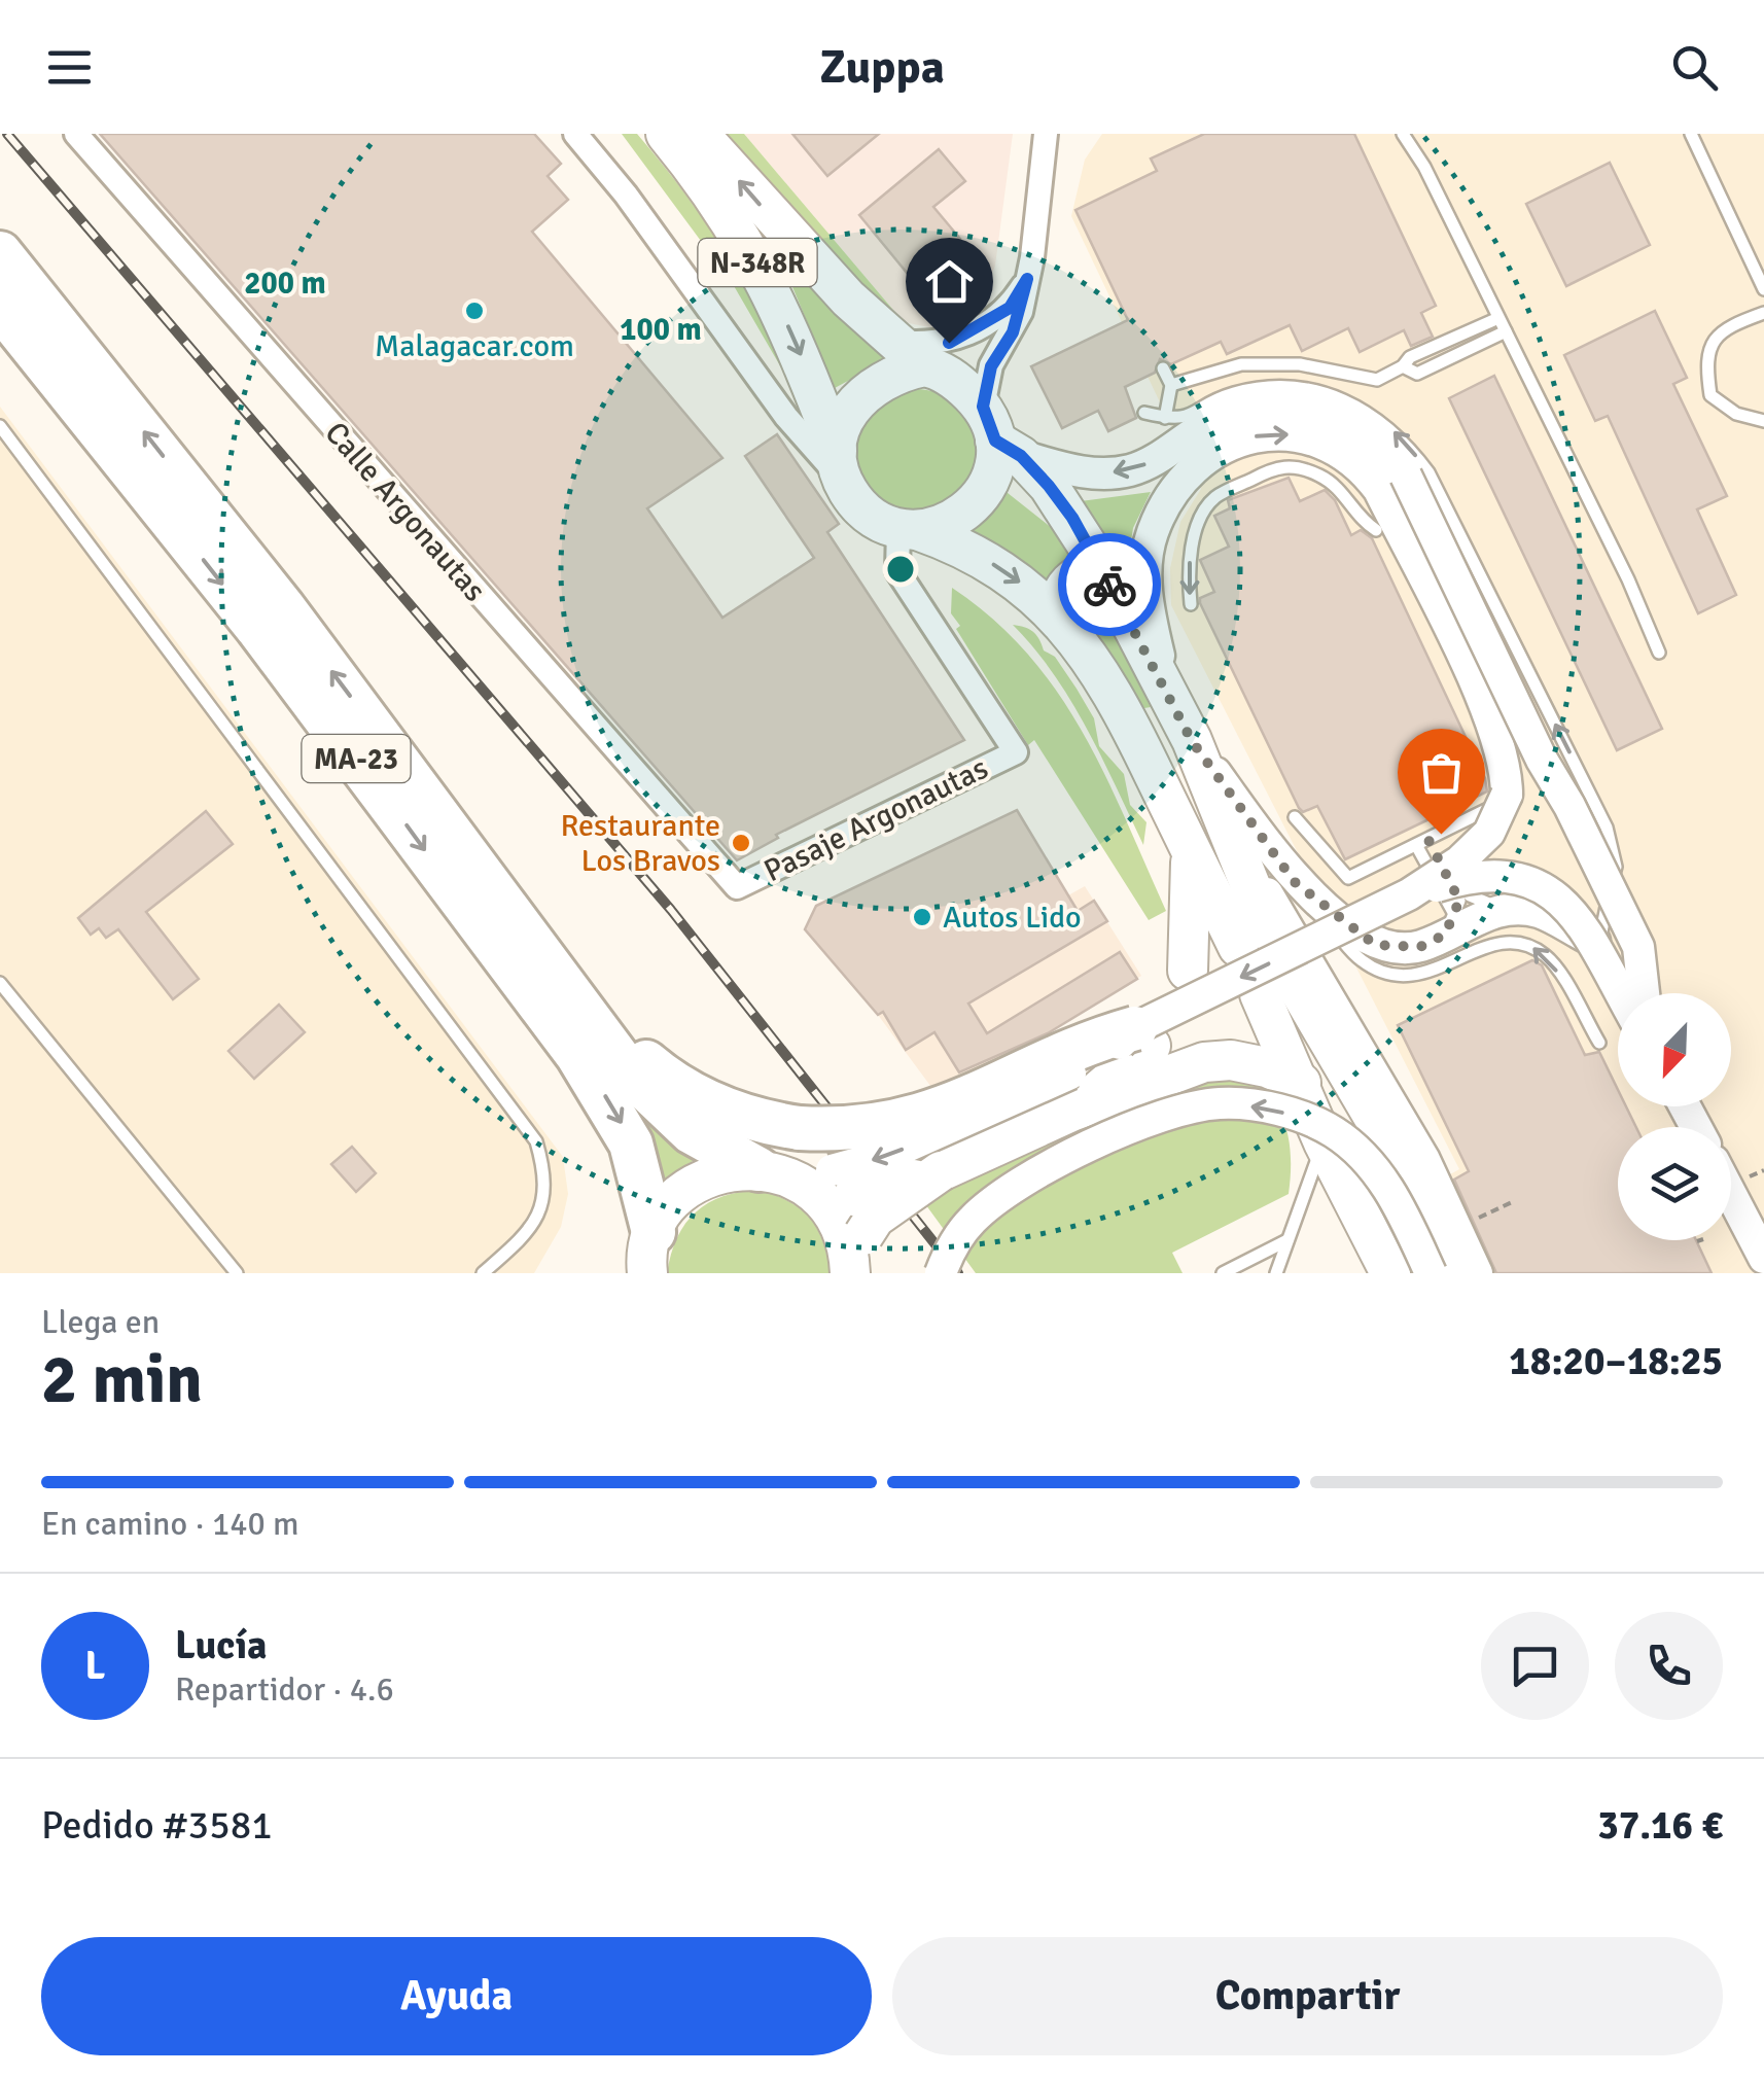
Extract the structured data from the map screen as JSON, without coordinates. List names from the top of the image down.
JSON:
{
  "streets": {
    "highway": ["MA-23"],
    "main road": ["N-348R"],
    "street": ["Calle Argonautas", "Pasaje Argonautas"]
  },
  "crossings": [
    ["N-348R", "Pasaje Argonautas"],
    ["Calle Argonautas", "Pasaje Argonautas"]
  ],
  "places": ["Malagacar.com", "Restaurante Los Bravos", "Autos Lido"],
  "north": "bottom left",
  "page": {
    "header": "Zuppa",
    "heading": ["2 min", "Llega en", "18:20–18:25"],
    "panel": [
      "Lucía",
      "Repartidor · 4.6",
      "Pedido #3581",
      "37.16 €"
    ],
    "bar": "En camino · 140 m",
    "round": "L",
    "buttons": ["Ayuda", "Compartir"]
  },
  "rings": ["200 m", "100 m"]
}
